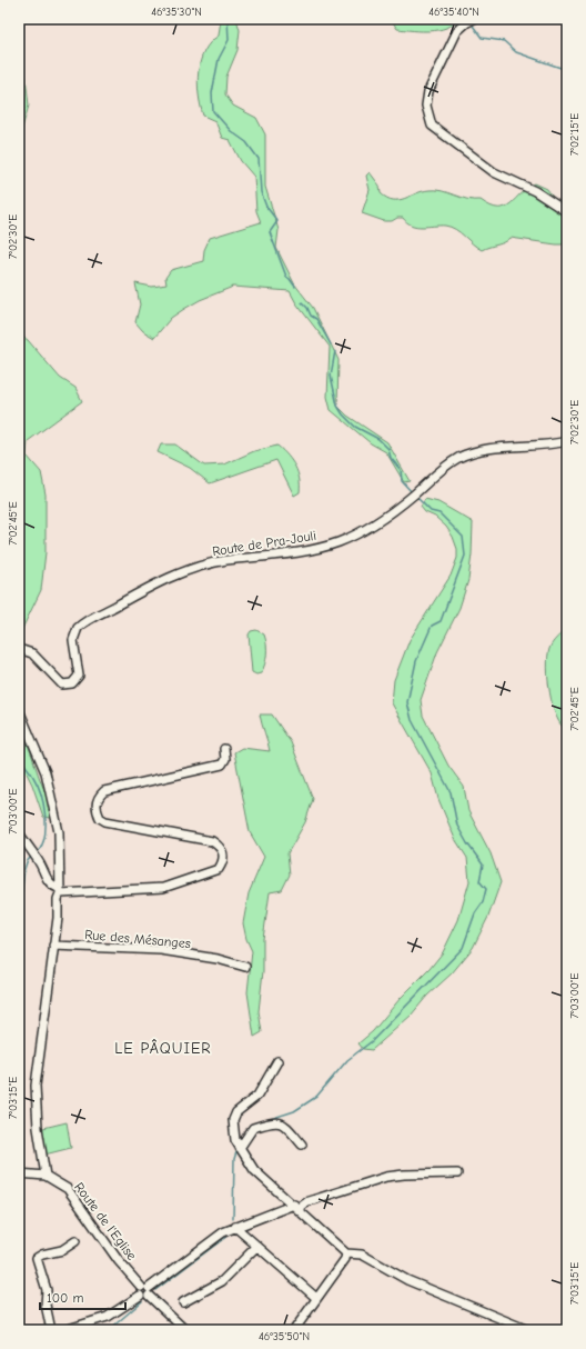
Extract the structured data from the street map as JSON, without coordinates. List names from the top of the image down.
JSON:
{
  "streets": {
    "street": ["Route de Pra-Jouli", "Rue des Mésanges", "Route de l'Eglise"]
  },
  "districts": ["LE PÂQUIER"],
  "scale_bar": "100 m",
  "coordinates": [
    "46°35'30\"N",
    "46°35'40\"N",
    "7°02'15\"E",
    "7°02'30\"E",
    "7°02'45\"E",
    "7°03'00\"E",
    "7°03'15\"E",
    "46°35'50\"N"
  ]
}
